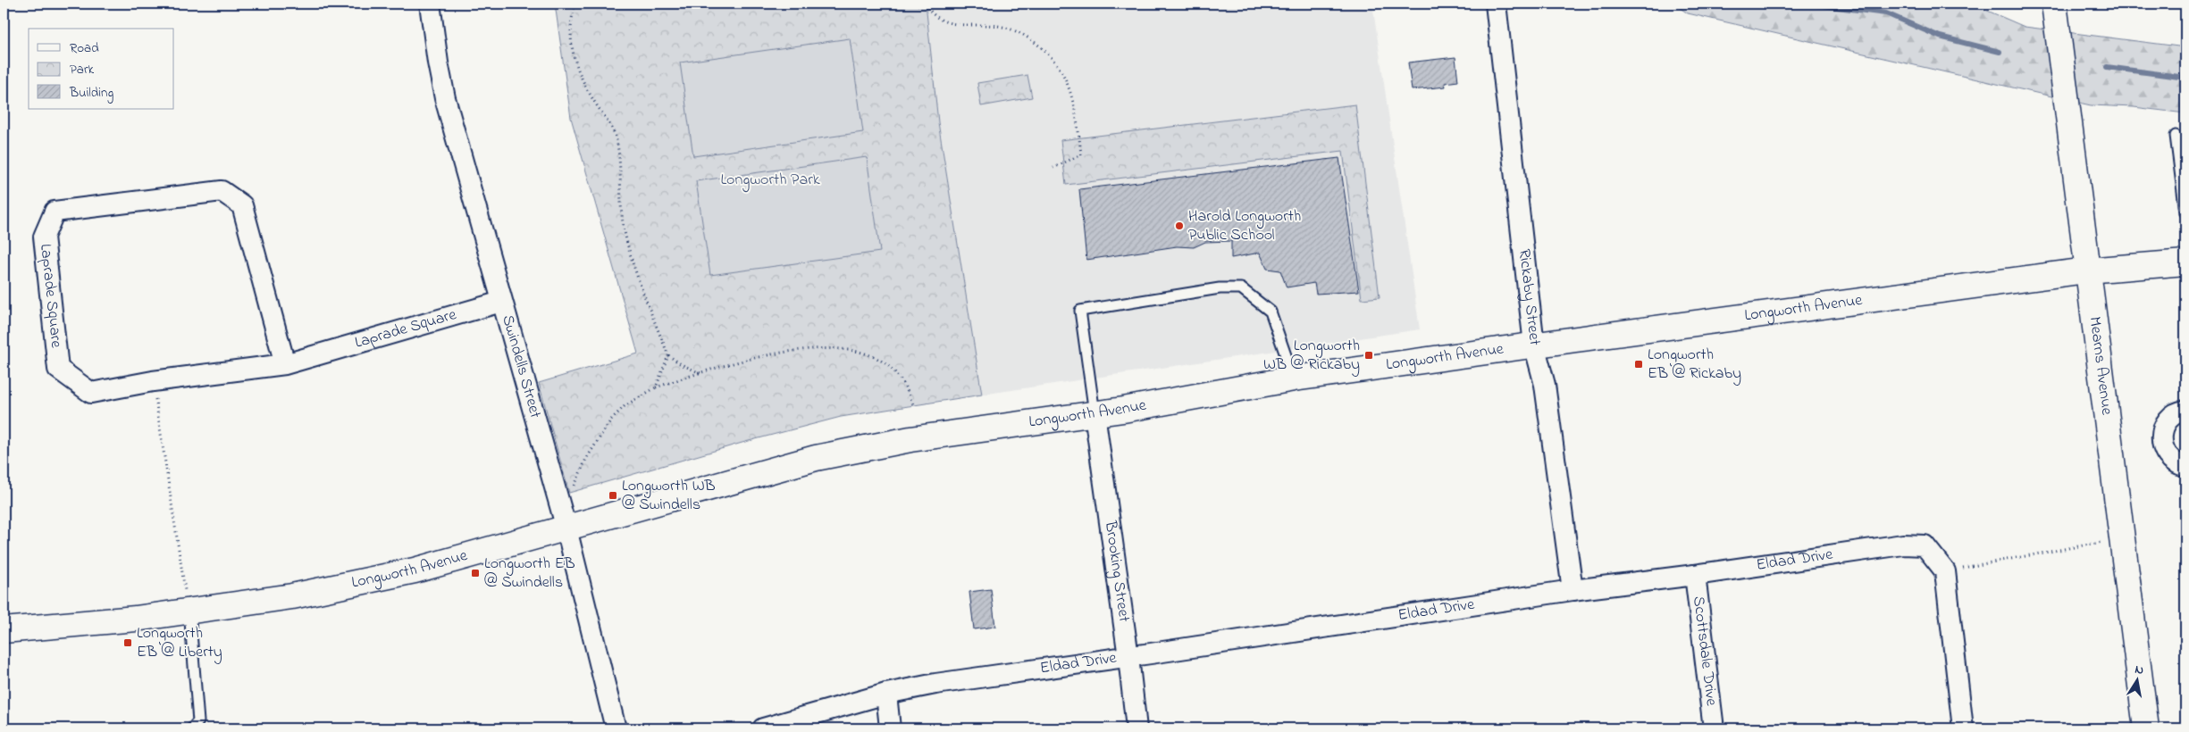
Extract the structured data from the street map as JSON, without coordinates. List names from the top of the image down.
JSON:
{
  "streets": {
    "street": [
      "Laprade Square",
      "Rickaby Street",
      "Longworth Avenue",
      "Swindells Street",
      "Mearns Avenue",
      "Eldad Drive",
      "Brooking Street",
      "Scottsdale Drive"
    ]
  },
  "crossings": [
    ["Laprade Square", "Swindells Street"],
    ["Rickaby Street", "Longworth Avenue"],
    ["Rickaby Street", "Eldad Drive"],
    ["Longworth Avenue", "Swindells Street"],
    ["Longworth Avenue", "Mearns Avenue"],
    ["Longworth Avenue", "Brooking Street"],
    ["Eldad Drive", "Brooking Street"],
    ["Eldad Drive", "Scottsdale Drive"]
  ],
  "parks": ["Longworth Park"],
  "places": {
    "other": ["Harold Longworth Public School"],
    "transit": [
      "Longworth WB @ Rickaby",
      "Longworth EB @ Rickaby",
      "Longworth WB @ Swindells",
      "Longworth EB @ Swindells",
      "Longworth EB @ Liberty"
    ]
  },
  "legend": ["Road", "Park", "Building"],
  "north": "top"
}
